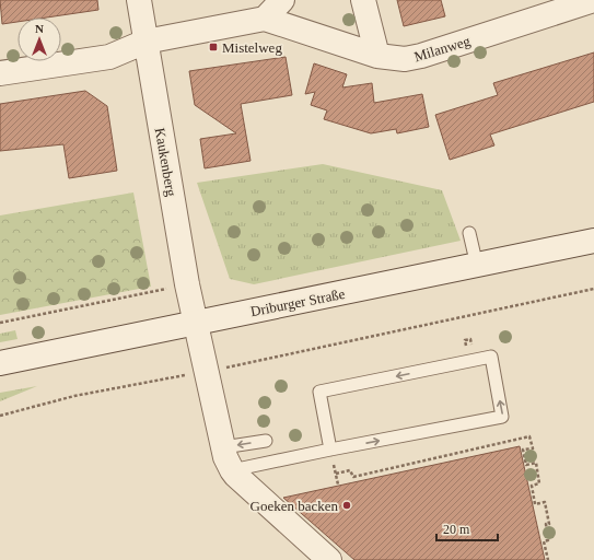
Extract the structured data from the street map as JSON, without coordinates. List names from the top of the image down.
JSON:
{
  "streets": {
    "street": ["Milanweg", "Kaukenberg", "Driburger Straße"]
  },
  "crossings": [
    ["Kaukenberg", "Driburger Straße"]
  ],
  "places": {
    "transit": ["Mistelweg"],
    "other": ["Goeken backen"]
  },
  "scale_bar": "20 m",
  "north": "top"
}
